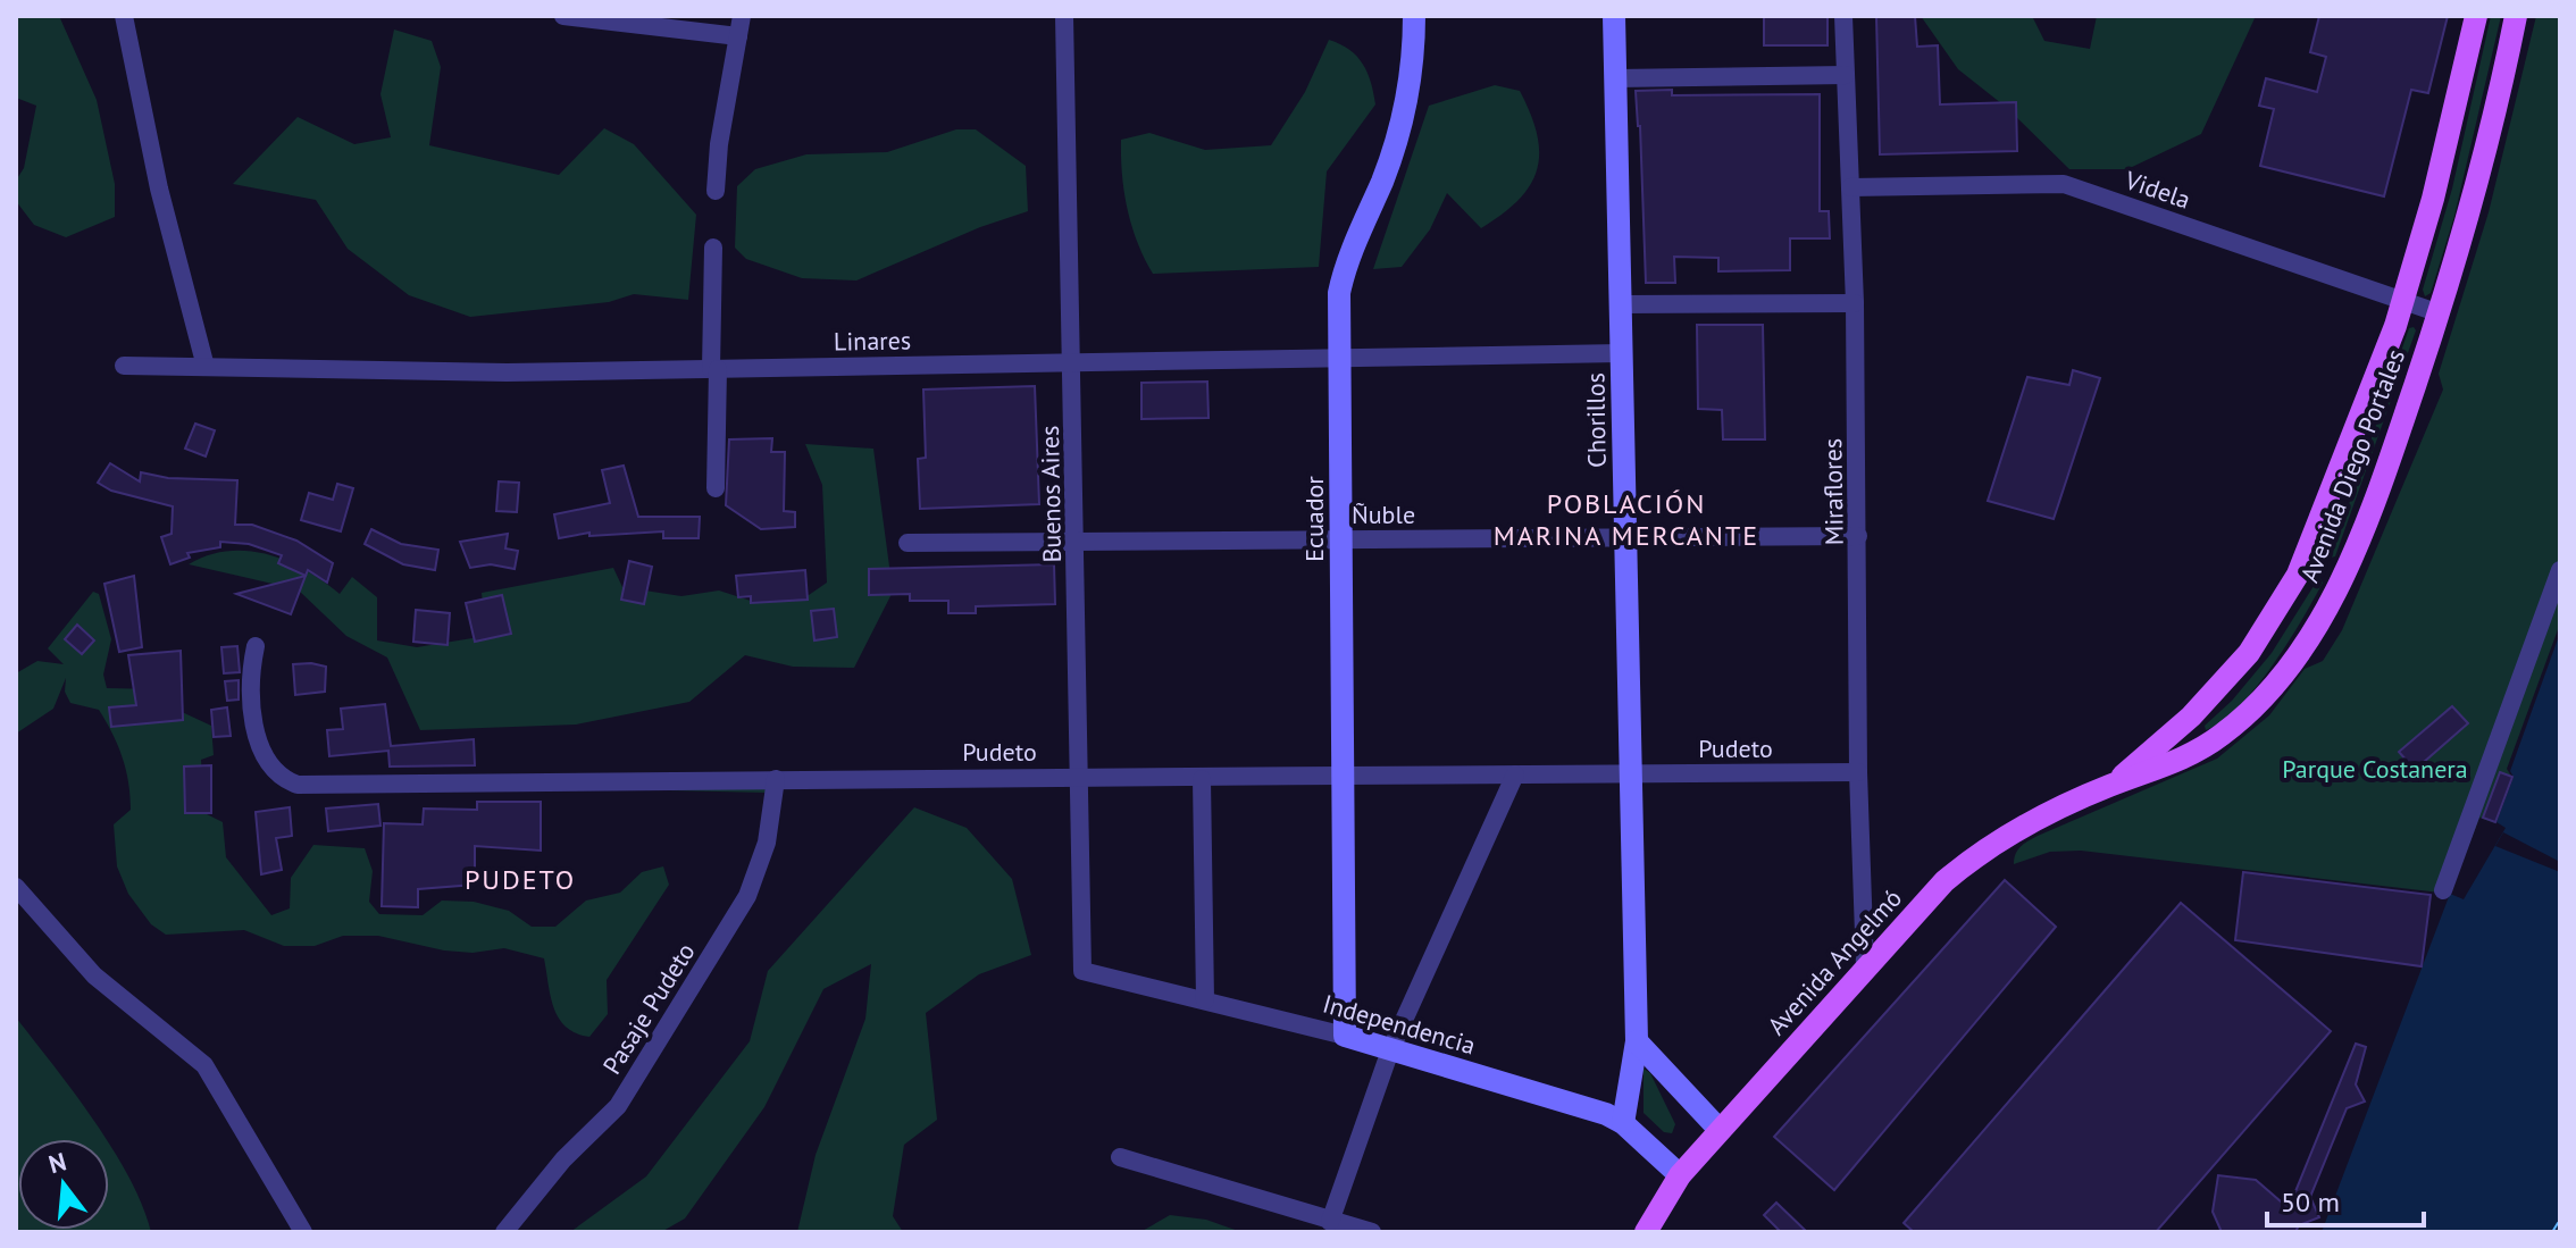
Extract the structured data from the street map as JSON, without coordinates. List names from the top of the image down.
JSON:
{
  "streets": {
    "main road": ["Avenida Diego Portales", "Avenida Angelmó"],
    "street": [
      "Videla",
      "Linares",
      "Chorillos",
      "Miraflores",
      "Buenos Aires",
      "Ñuble",
      "Ecuador",
      "Pudeto",
      "Pasaje Pudeto",
      "Independencia"
    ]
  },
  "crossings": [
    ["Videla", "Avenida Diego Portales"],
    ["Videla", "Miraflores"],
    ["Linares", "Chorillos"],
    ["Linares", "Buenos Aires"],
    ["Linares", "Ecuador"],
    ["Chorillos", "Ñuble"],
    ["Chorillos", "Pudeto"],
    ["Chorillos", "Independencia"],
    ["Avenida Diego Portales", "Avenida Angelmó"],
    ["Miraflores", "Ñuble"],
    ["Miraflores", "Pudeto"],
    ["Miraflores", "Avenida Angelmó"],
    ["Buenos Aires", "Ñuble"],
    ["Buenos Aires", "Pudeto"],
    ["Buenos Aires", "Independencia"],
    ["Ñuble", "Ecuador"],
    ["Ecuador", "Pudeto"],
    ["Ecuador", "Independencia"],
    ["Pudeto", "Pasaje Pudeto"],
    ["Avenida Angelmó", "Independencia"]
  ],
  "districts": ["POBLACIÓN MARINA MERCANTE", "PUDETO"],
  "parks": ["Parque Costanera"],
  "scale_bar": "50 m",
  "north": "top"
}
